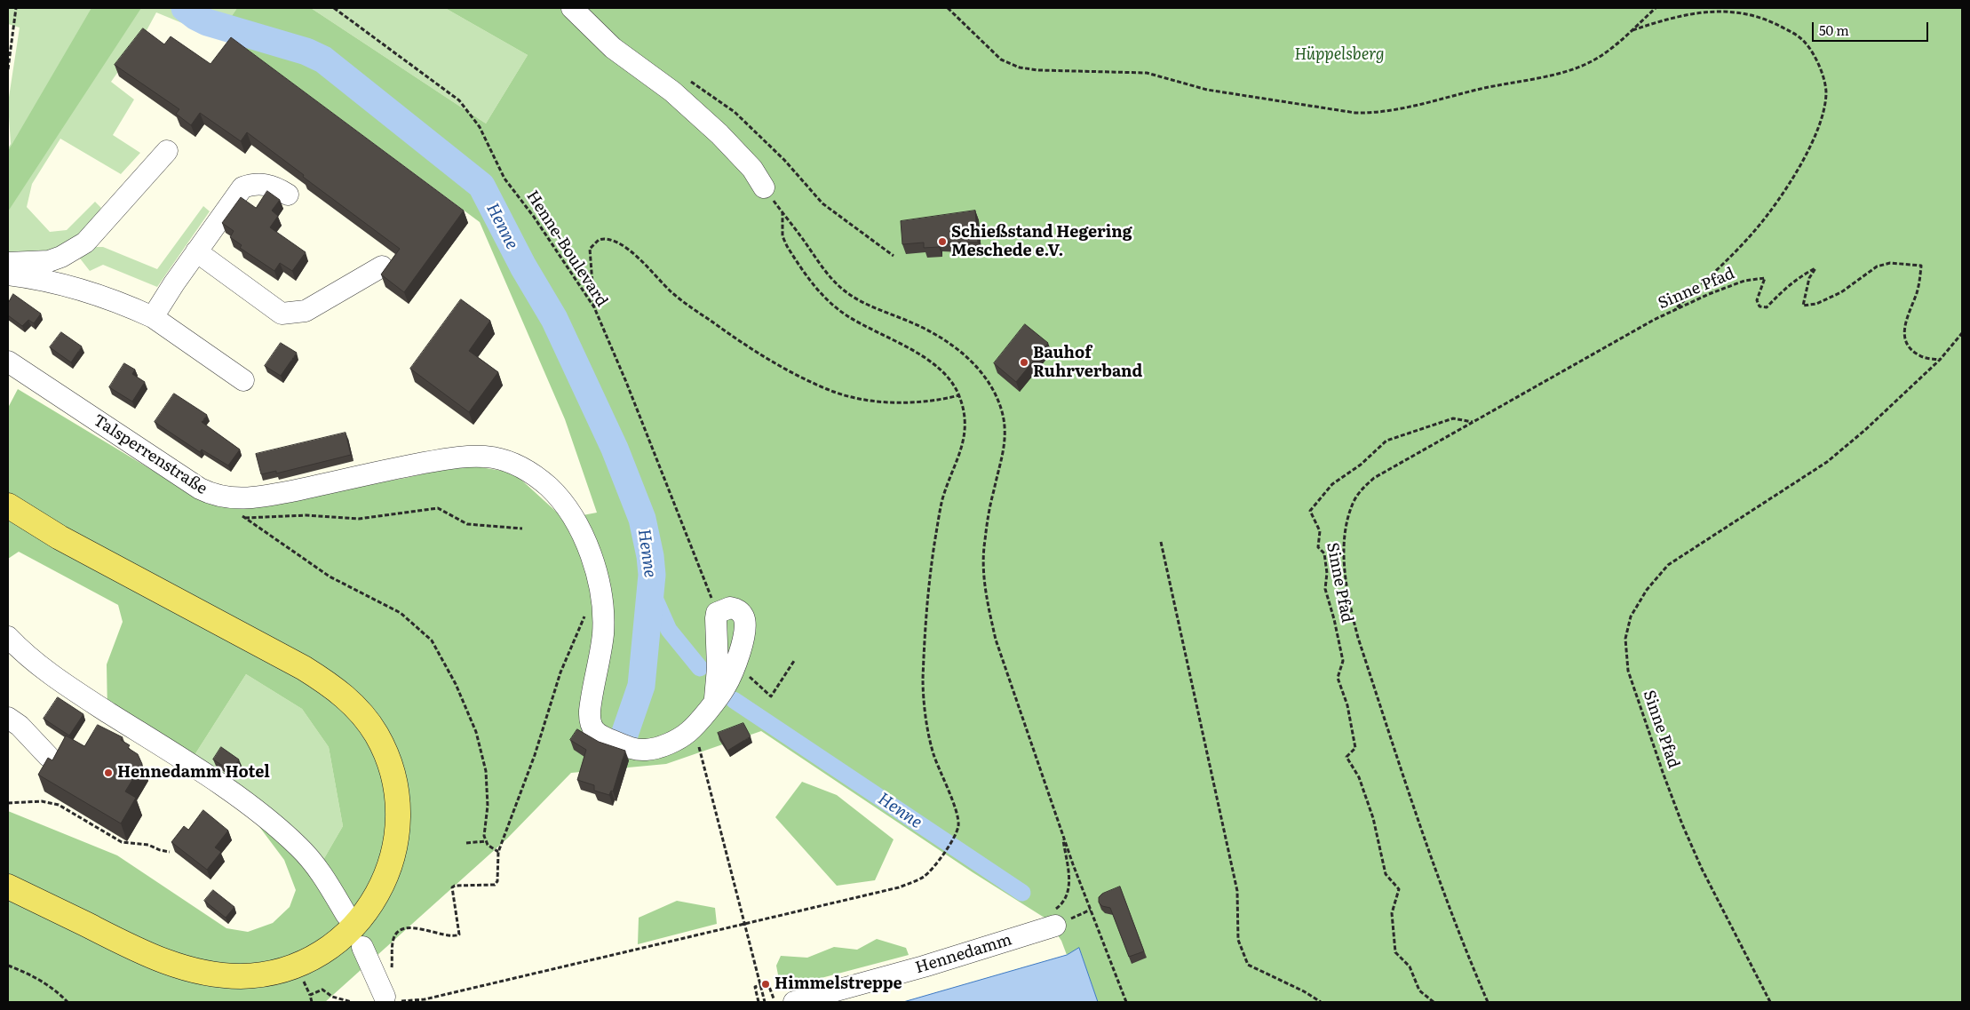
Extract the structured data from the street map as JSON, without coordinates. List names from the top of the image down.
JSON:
{
  "streets": {
    "street": ["Talsperrenstraße", "Hennedamm"],
    "path": ["Henne-Boulevard", "Sinne Pfad"]
  },
  "water": ["Henne"],
  "parks": ["Hüppelsberg"],
  "places": [
    "Schießstand Hegering Meschede e.V.",
    "Bauhof Ruhrverband",
    "Hennedamm Hotel",
    "Himmelstreppe"
  ],
  "scale_bar": "50 m"
}
